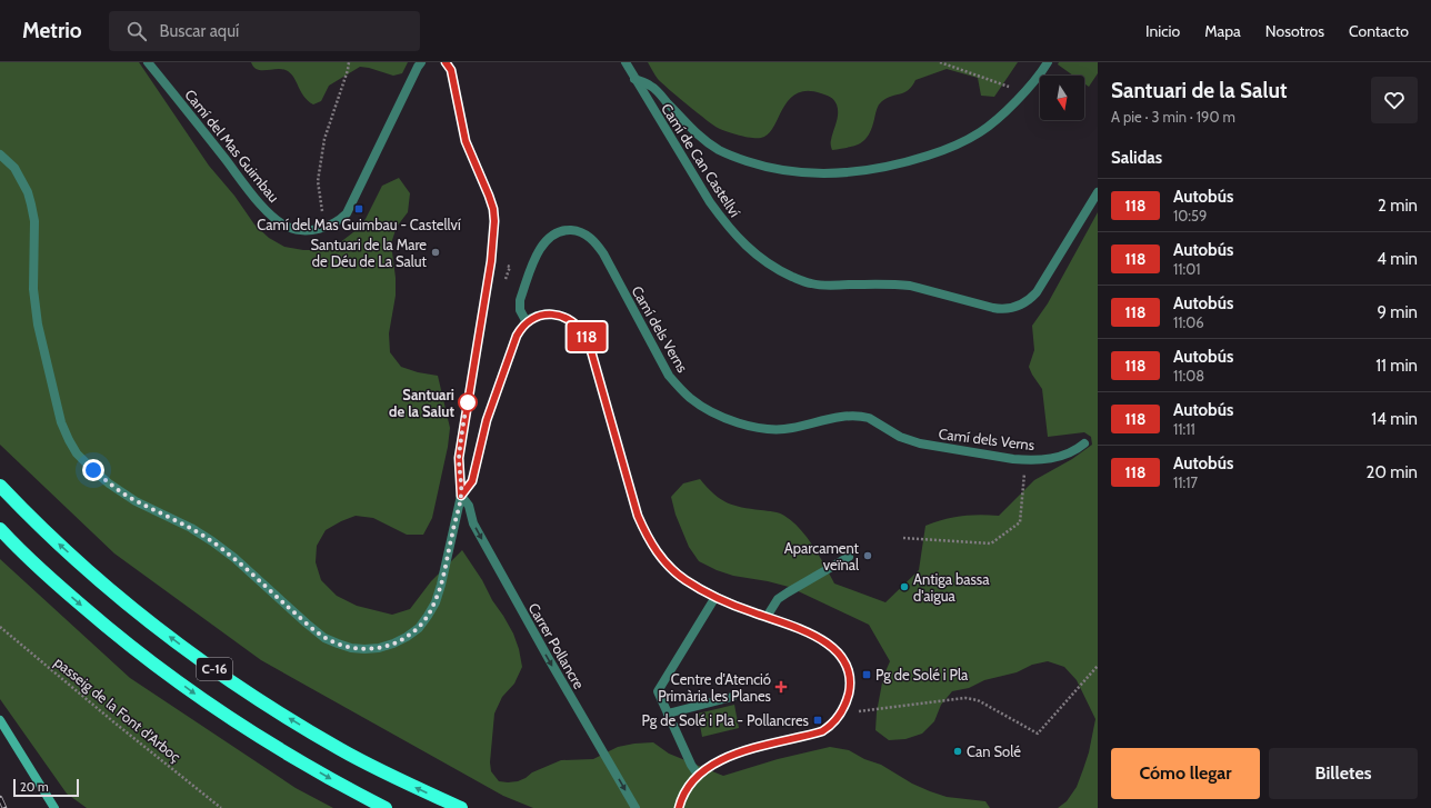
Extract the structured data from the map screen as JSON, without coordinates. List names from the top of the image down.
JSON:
{
  "streets": {
    "highway": ["C-16"],
    "street": [
      "Camí del Mas Guimbau",
      "Camí de Can Castellví",
      "Camí dels Verns",
      "Carrer Pollancre"
    ],
    "path": ["passeig de la Font d'Arboç"]
  },
  "one_way": ["Carrer Pollancre"],
  "places": {
    "transit": ["Camí del Mas Guimbau - Castellví", "Pg de Solé i Pla", "Pg de Solé i Pla - Pollancres"],
    "other": [
      "Santuari de la Mare de Déu de La Salut",
      "Santuari de la Salut",
      "Aparcament veïnal",
      "Antiga bassa d'aigua",
      "Can Solé"
    ],
    "health": ["Centre d'Atenció Primària les Planes"]
  },
  "lines": ["bus line 118"],
  "scale_bar": "20 m",
  "north": "bottom",
  "page": {
    "header": "Metrio",
    "search": "Buscar aquí",
    "nav": [
      "Inicio",
      "Mapa",
      "Nosotros",
      "Contacto"
    ],
    "on_map": "118",
    "heading": [
      ["Santuari de la Salut", "A pie · 3 min · 190 m"],
      "Salidas"
    ],
    "list": [
      {
        "mark": "118",
        "name": "Autobús",
        "note": "10:59",
        "value": "2 min"
      },
      {
        "mark": "118",
        "name": "Autobús",
        "note": "11:01",
        "value": "4 min"
      },
      {
        "mark": "118",
        "name": "Autobús",
        "note": "11:06",
        "value": "9 min"
      },
      {
        "mark": "118",
        "name": "Autobús",
        "note": "11:08",
        "value": "11 min"
      },
      {
        "mark": "118",
        "name": "Autobús",
        "note": "11:11",
        "value": "14 min"
      },
      {
        "mark": "118",
        "name": "Autobús",
        "note": "11:17",
        "value": "20 min"
      }
    ],
    "buttons": ["Cómo llegar", "Billetes"],
    "scale": "20 m"
  }
}
